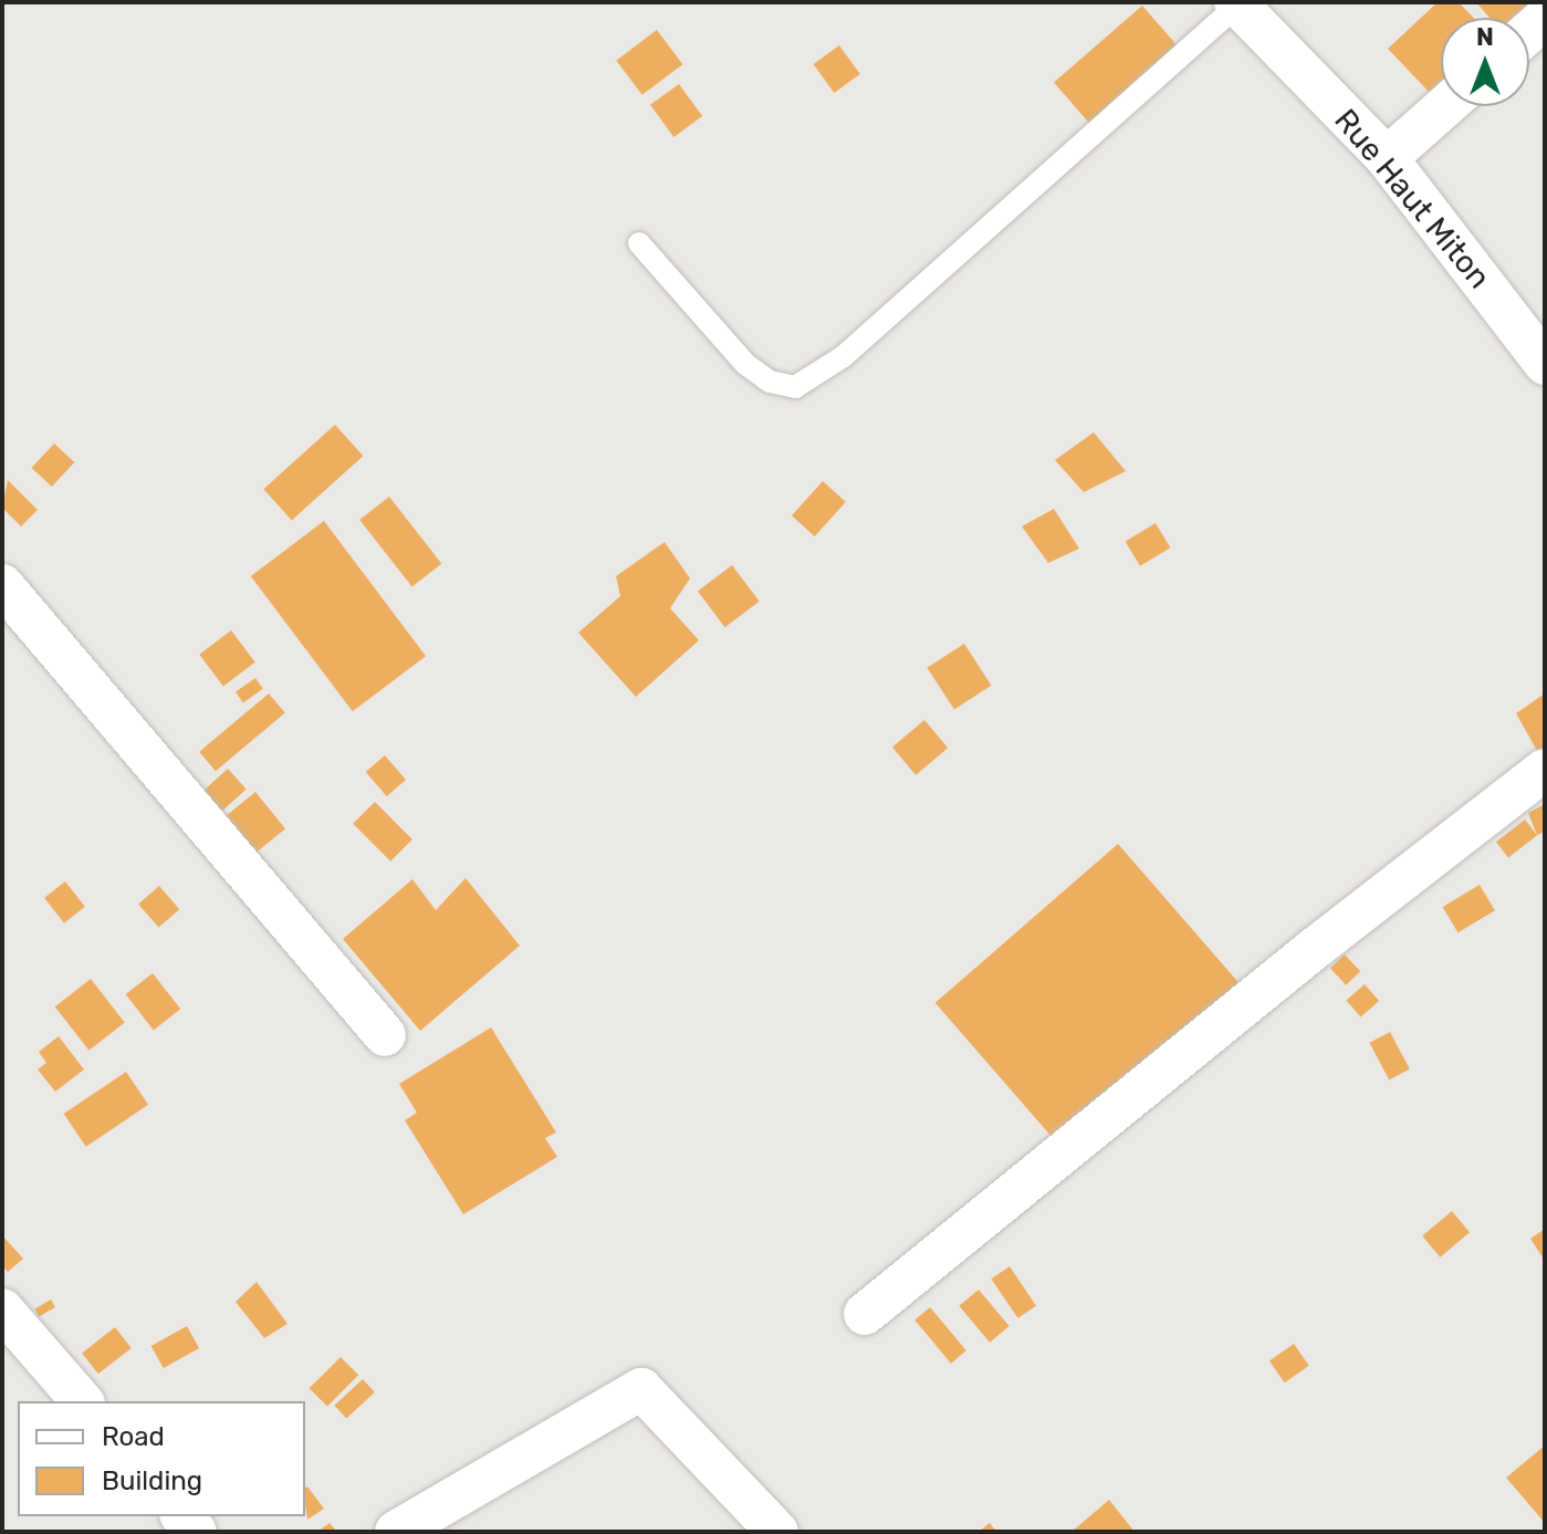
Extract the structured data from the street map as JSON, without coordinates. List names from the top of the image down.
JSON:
{
  "streets": {
    "street": ["Rue Haut Miton"]
  },
  "legend": ["Road", "Building"],
  "north": "top"
}
